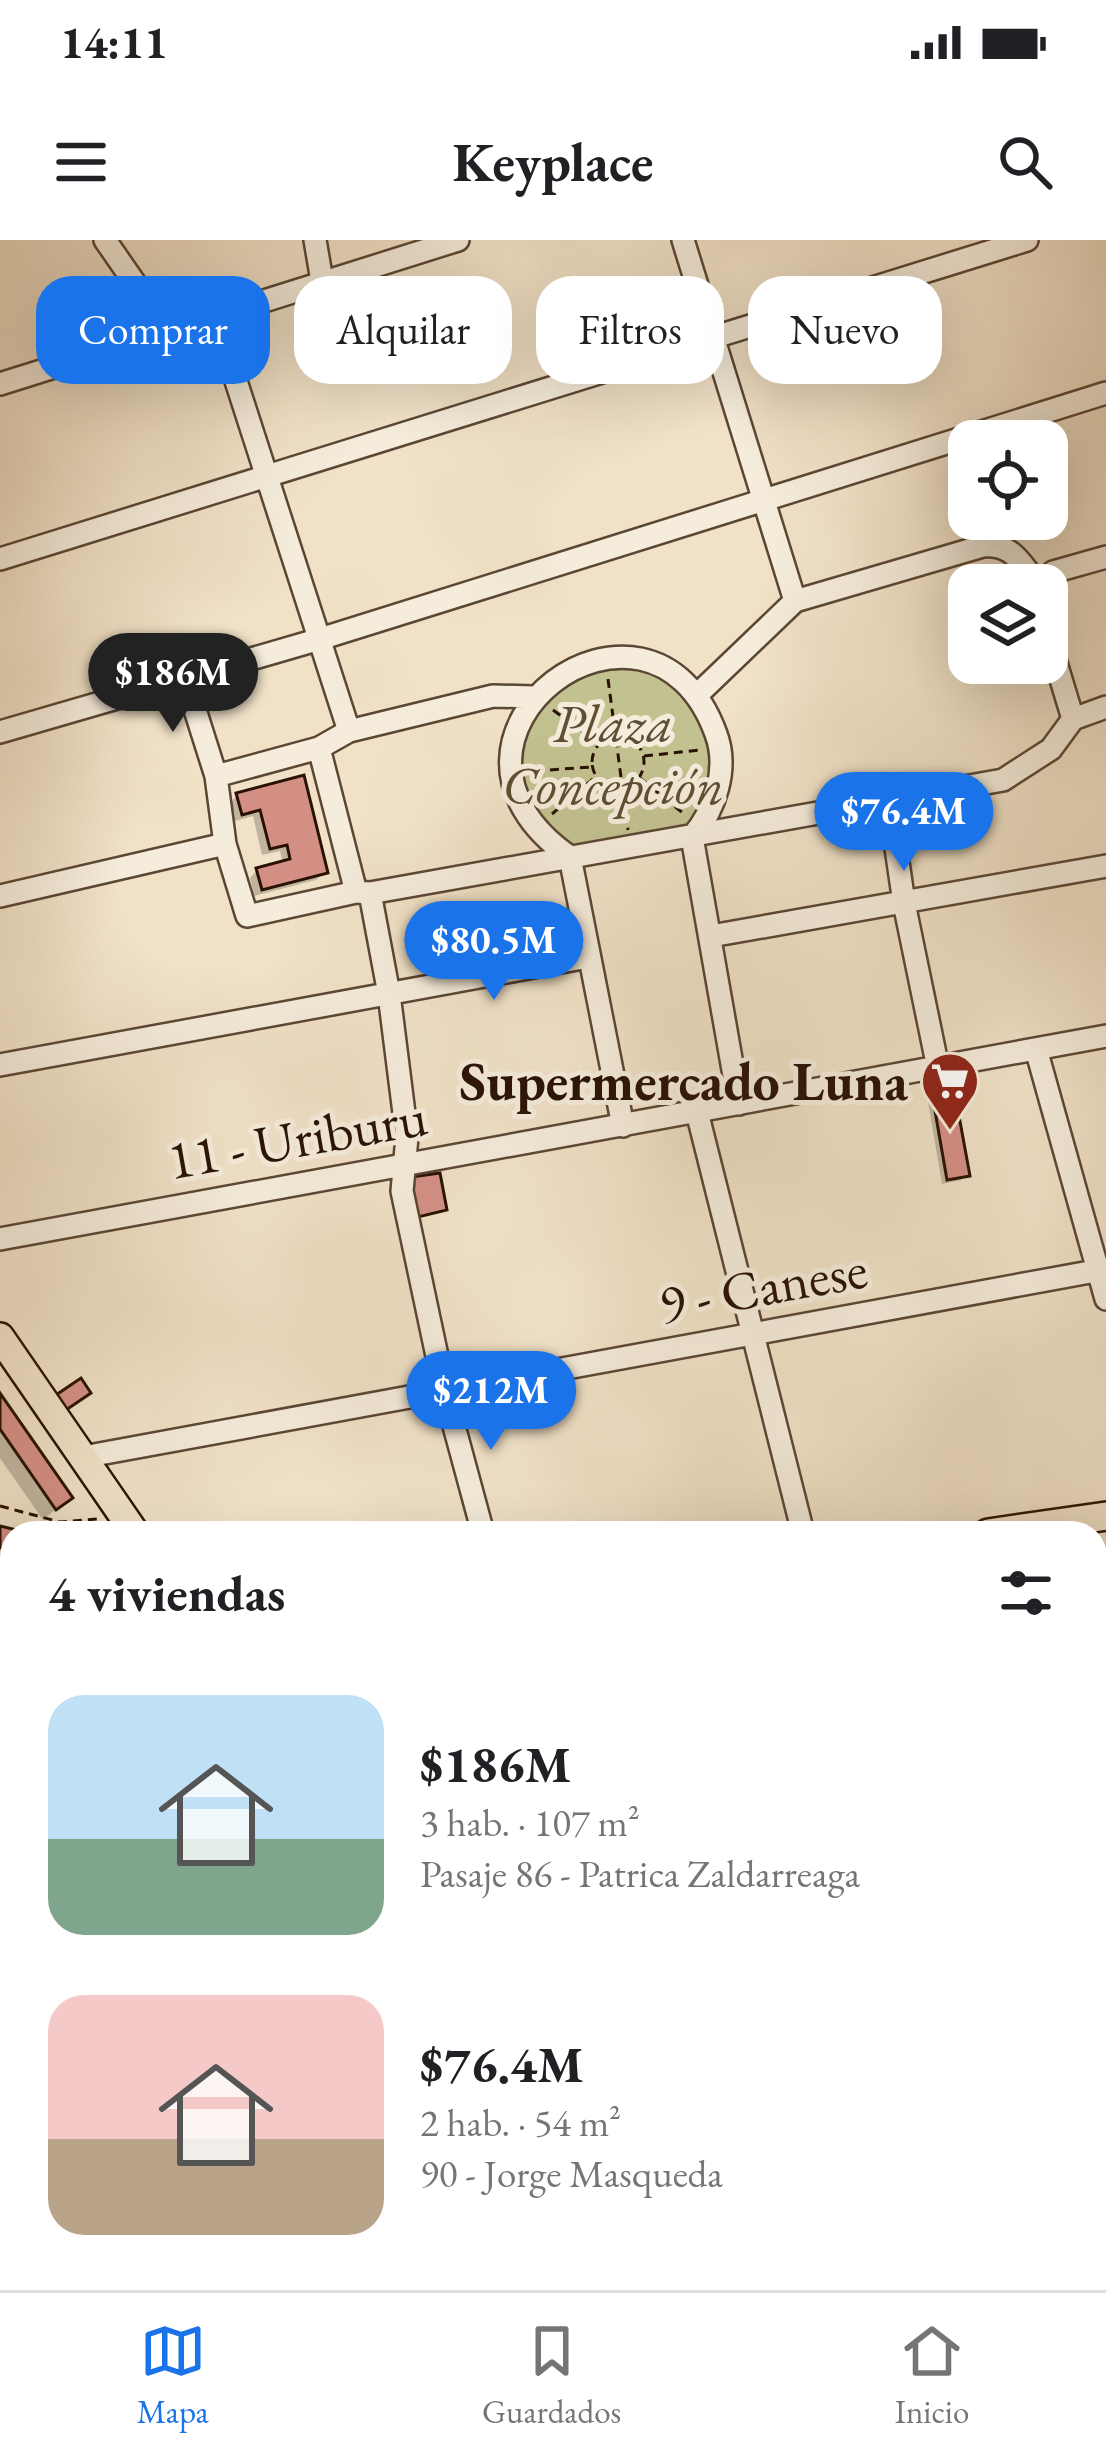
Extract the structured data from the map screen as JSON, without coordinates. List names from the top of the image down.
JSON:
{
  "streets": {
    "street": ["11 - Uriburu", "9 - Canese"]
  },
  "parks": ["Plaza Concepción"],
  "places": {
    "supermarket": ["Supermercado Luna"]
  },
  "page": {
    "status": "14:11",
    "header": "Keyplace",
    "chip": [
      "Comprar",
      "Alquilar",
      "Filtros",
      "Nuevo"
    ],
    "price": [
      "$186M",
      "$76.4M",
      "$80.5M",
      "$212M"
    ],
    "heading": "4 viviendas",
    "list": [
      {
        "name": "$186M",
        "note": "3 hab. · 107 m² · Pasaje 86 - Patrica Zaldarreaga"
      },
      {
        "name": "$76.4M",
        "note": "2 hab. · 54 m² · 90 - Jorge Masqueda"
      }
    ],
    "tabs": ["Mapa", "Guardados", "Inicio"]
  }
}
